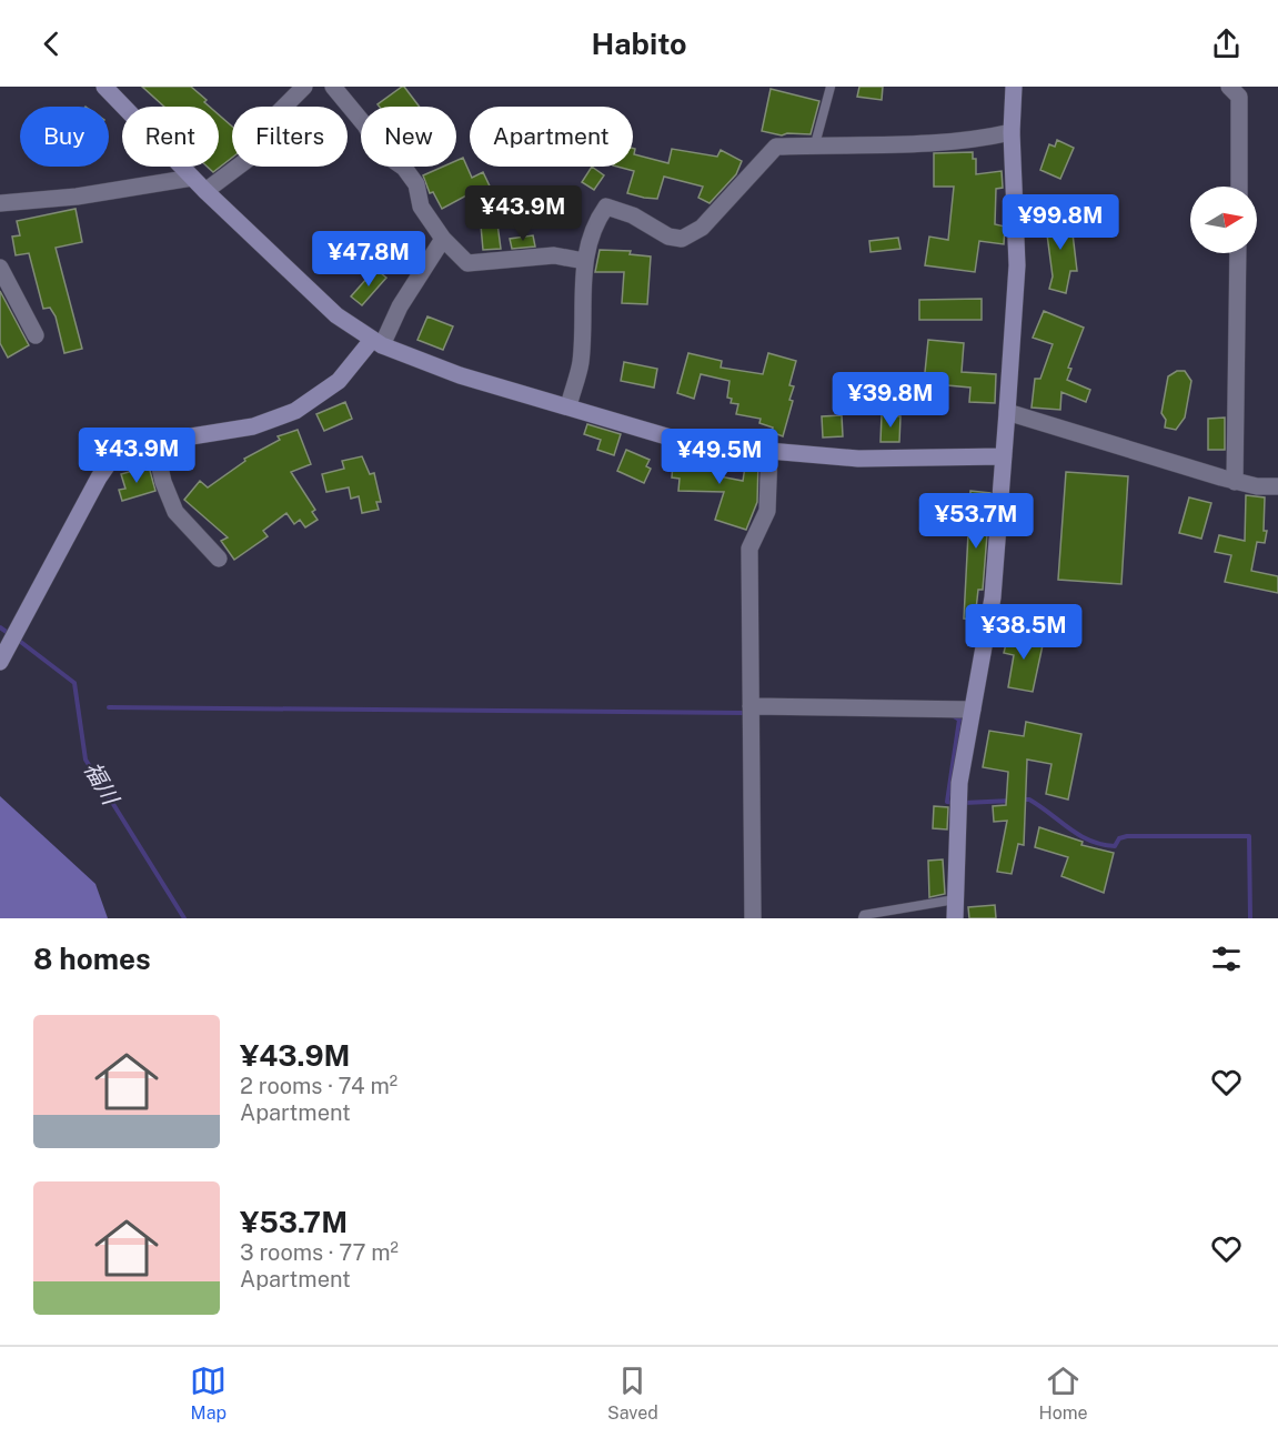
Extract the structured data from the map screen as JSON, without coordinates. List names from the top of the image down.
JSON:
{
  "water": ["福川"],
  "north": "right",
  "page": {
    "header": "Habito",
    "chip": [
      "Buy",
      "Rent",
      "Filters",
      "New",
      "Apartment"
    ],
    "price": [
      "¥43.9M",
      "¥99.8M",
      "¥47.8M",
      "¥39.8M",
      "¥43.9M",
      "¥49.5M",
      "¥53.7M",
      "¥38.5M"
    ],
    "heading": "8 homes",
    "list": [
      {
        "name": "¥43.9M",
        "note": "2 rooms · 74 m² · Apartment"
      },
      {
        "name": "¥53.7M",
        "note": "3 rooms · 77 m² · Apartment"
      }
    ],
    "tabs": ["Map", "Saved", "Home"]
  }
}
